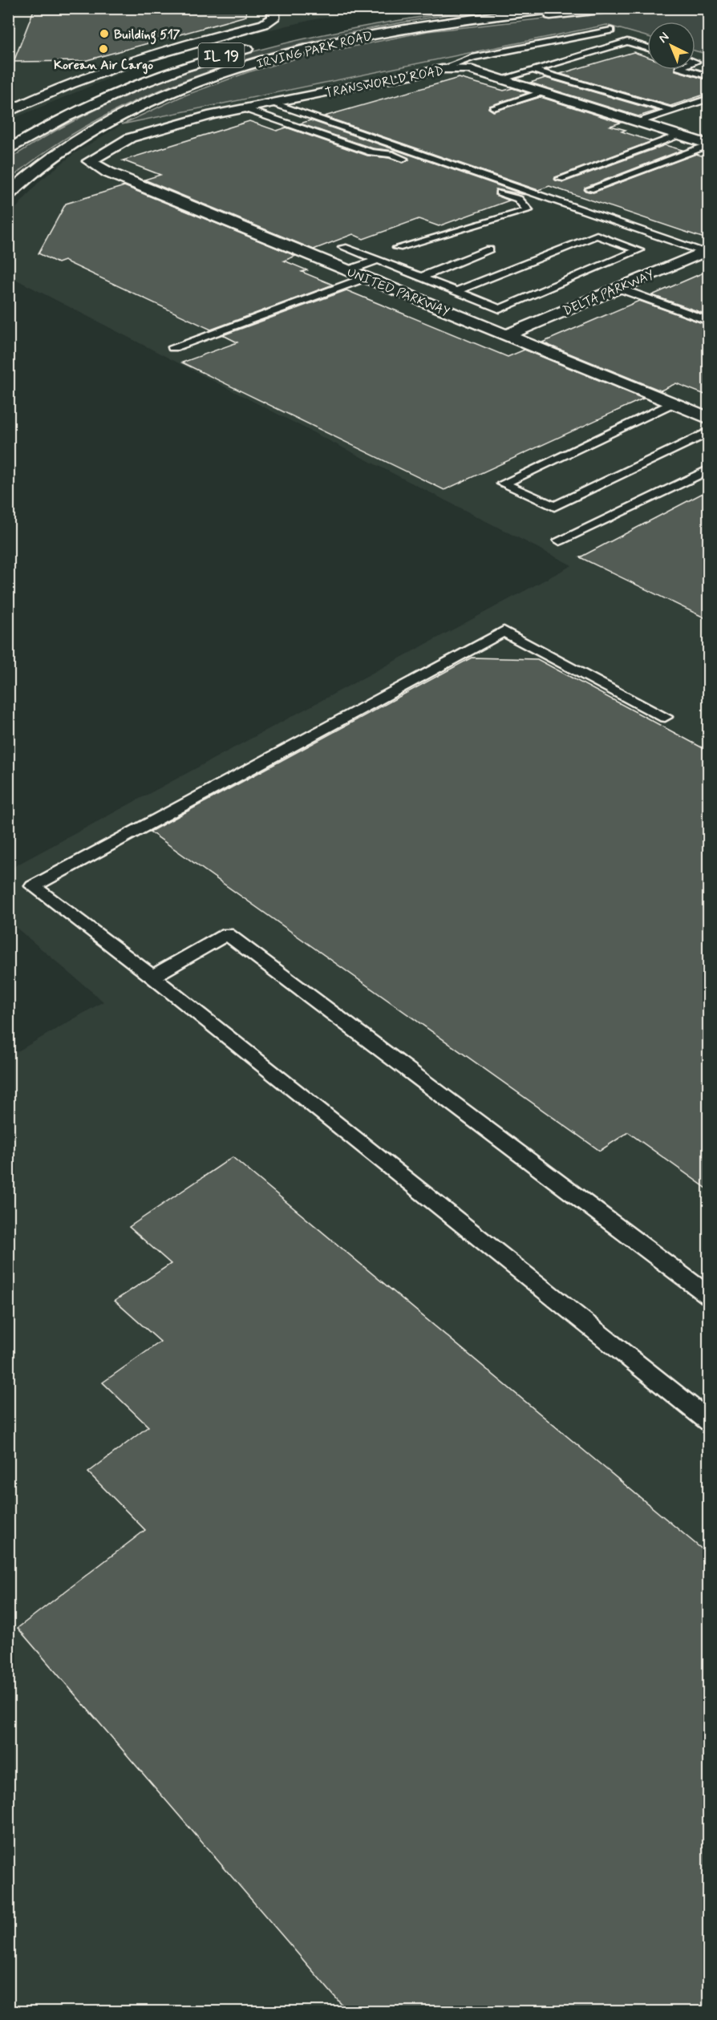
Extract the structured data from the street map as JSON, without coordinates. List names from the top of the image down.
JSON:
{
  "streets": {
    "street": [
      "IRVING PARK ROAD",
      "IL 19",
      "TRANSWORLD ROAD",
      "UNITED PARKWAY",
      "DELTA PARKWAY"
    ]
  },
  "crossings": [
    ["TRANSWORLD ROAD", "UNITED PARKWAY"],
    ["UNITED PARKWAY", "DELTA PARKWAY"]
  ],
  "places": ["Building 517", "Korean Air Cargo"],
  "north": "top left"
}
